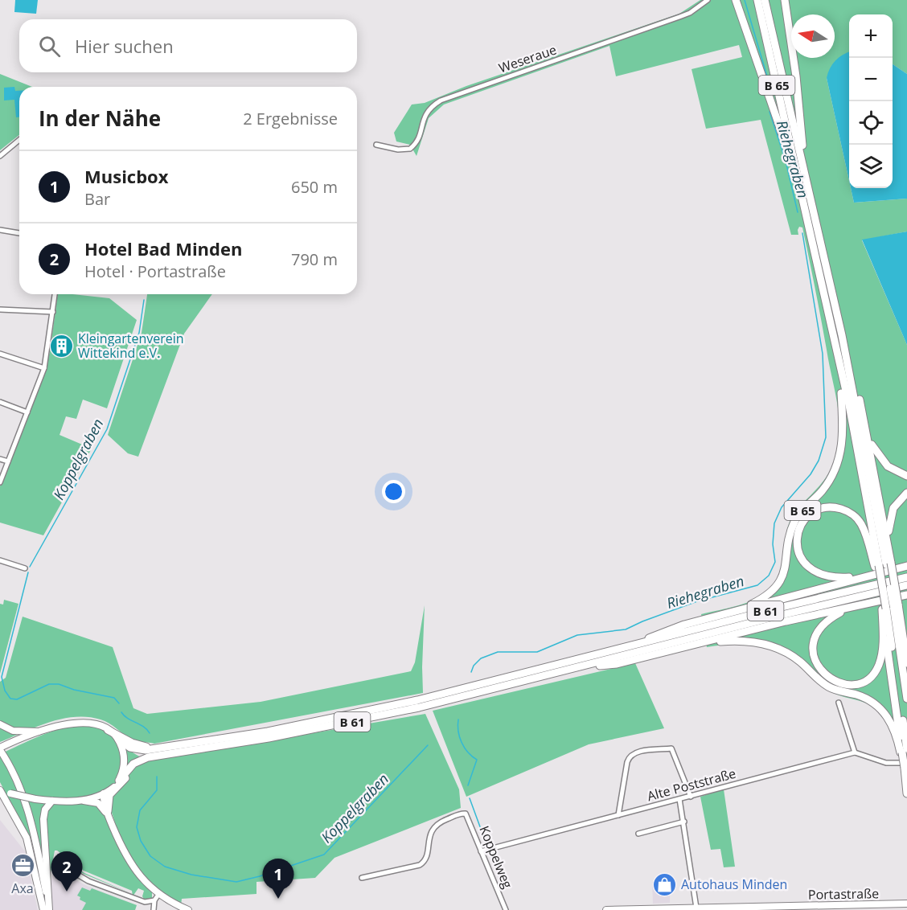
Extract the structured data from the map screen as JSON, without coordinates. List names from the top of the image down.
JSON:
{
  "streets": {
    "highway": ["B 65", "B 61"],
    "main road": ["Portastraße"],
    "street": ["Weseraue", "Alte Poststraße", "Koppelweg"]
  },
  "crossings": [
    ["B 65", "B 61"],
    ["Alte Poststraße", "Koppelweg"]
  ],
  "water": ["Riehegraben", "Koppelgraben"],
  "places": {
    "building": ["Kleingartenverein Wittekind e.V."],
    "office": ["Axa"],
    "shop": ["Autohaus Minden"]
  },
  "north": "left",
  "page": {
    "map_buttons": ["+", "−"],
    "search": "Hier suchen",
    "heading": ["In der Nähe", "2 Ergebnisse"],
    "list": [
      {
        "mark": "1",
        "name": "Musicbox",
        "note": "Bar",
        "value": "650 m"
      },
      {
        "mark": "2",
        "name": "Hotel Bad Minden",
        "note": "Hotel · Portastraße",
        "value": "790 m"
      }
    ],
    "pins": ["2", "1"]
  }
}
